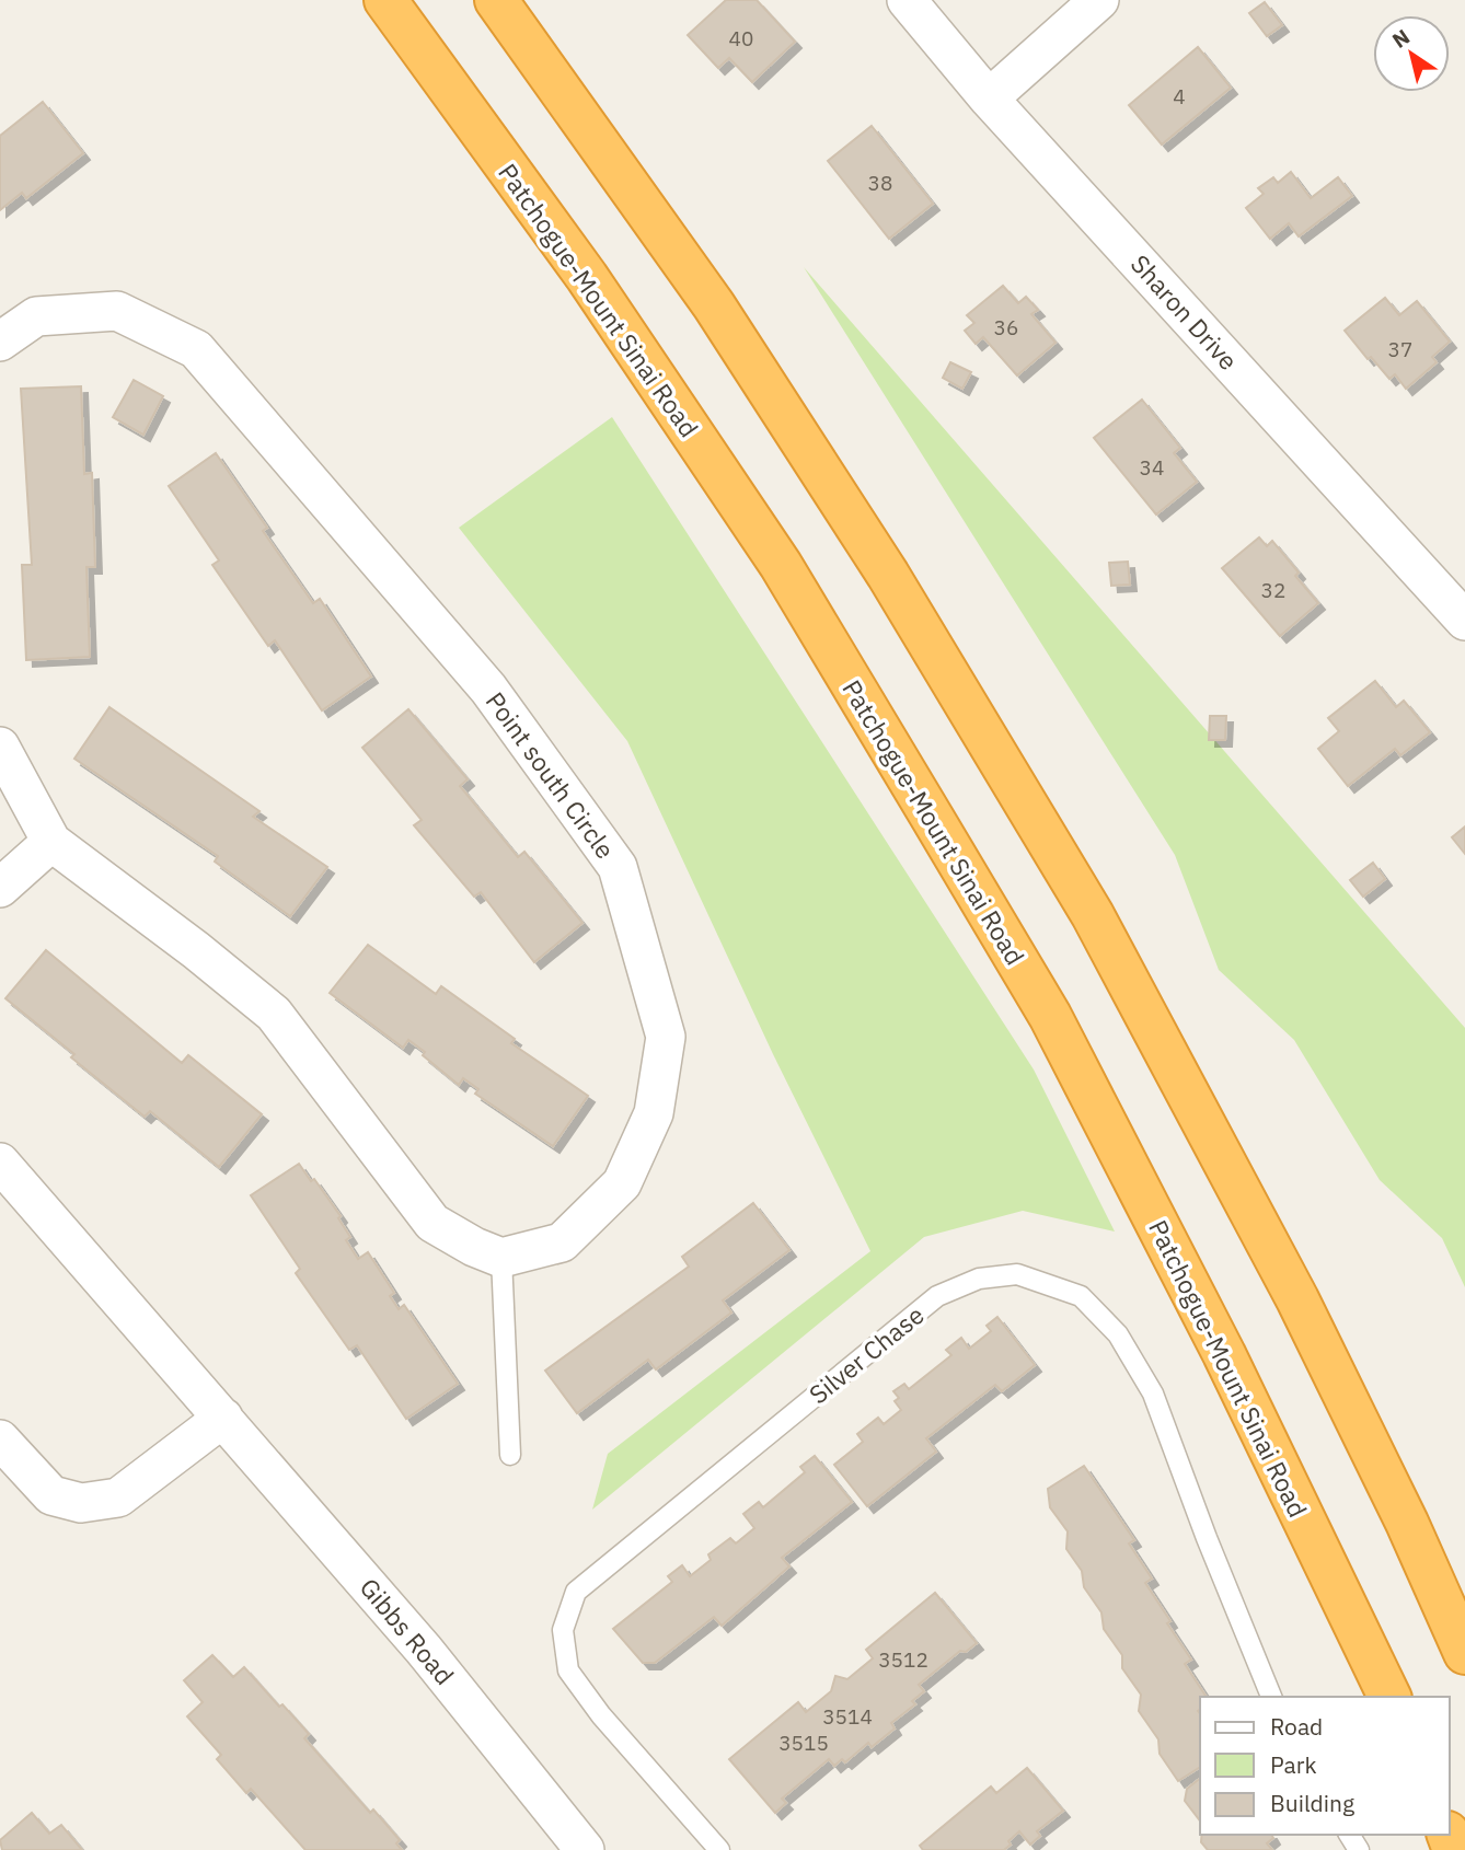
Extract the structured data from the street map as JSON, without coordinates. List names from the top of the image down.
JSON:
{
  "streets": {
    "highway": ["Patchogue-Mount Sinai Road"],
    "street": ["Sharon Drive", "Point south Circle", "Gibbs Road"],
    "lane": ["Silver Chase"]
  },
  "house_numbers": [
    "40",
    "4",
    "38",
    "36",
    "37",
    "34",
    "32",
    "3512",
    "3514",
    "3515"
  ],
  "legend": ["Road", "Park", "Building"],
  "north": "top left"
}
